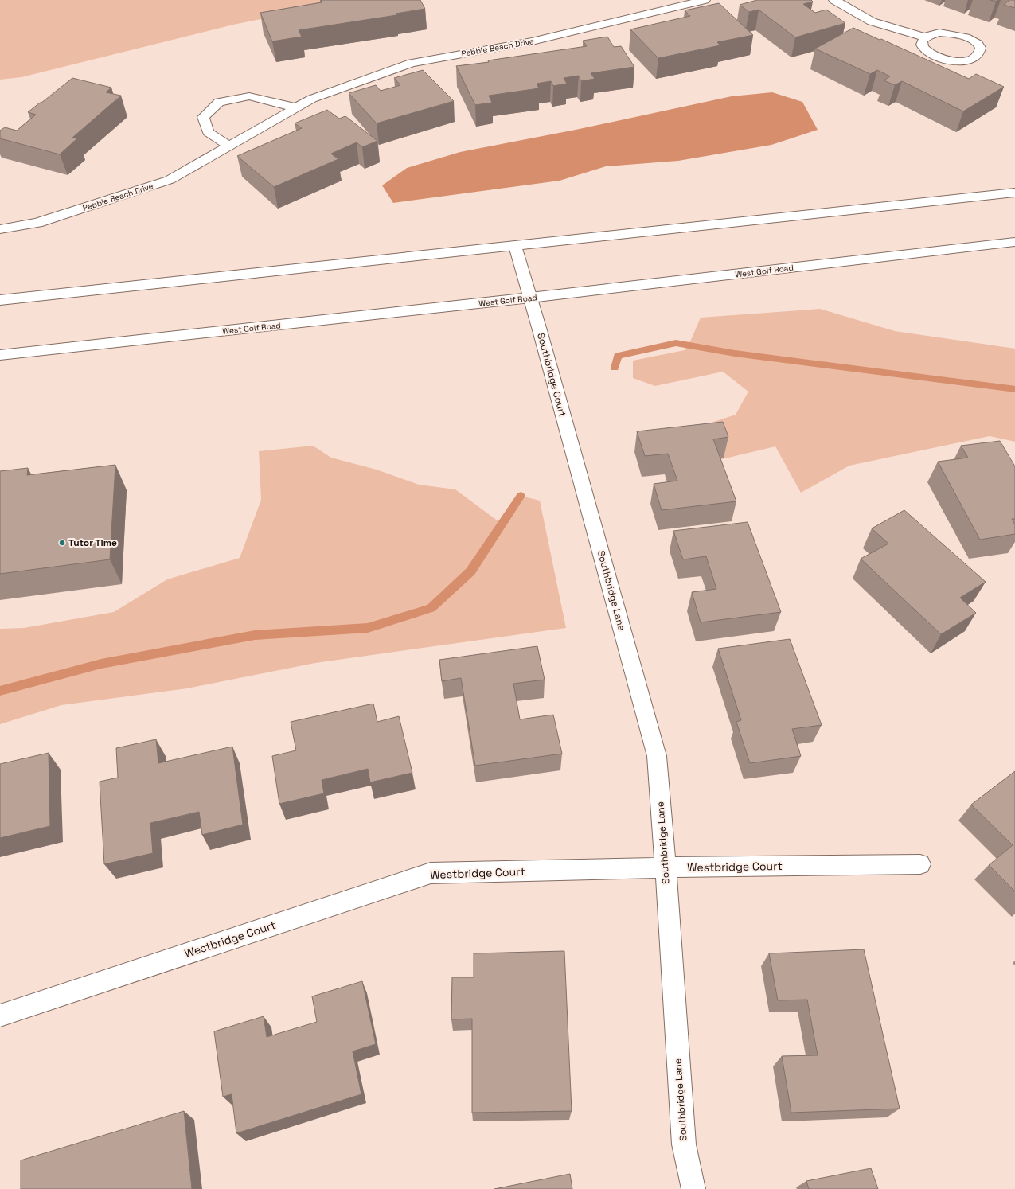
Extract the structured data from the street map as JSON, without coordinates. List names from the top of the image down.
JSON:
{
  "streets": {
    "street": [
      "Pebble Beach Drive",
      "West Golf Road",
      "Southbridge Court",
      "Southbridge Lane",
      "Westbridge Court"
    ]
  },
  "crossings": [
    ["West Golf Road", "Southbridge Court"],
    ["Southbridge Court", "Southbridge Lane"],
    ["Southbridge Lane", "Westbridge Court"]
  ],
  "places": ["Tutor Time"]
}
